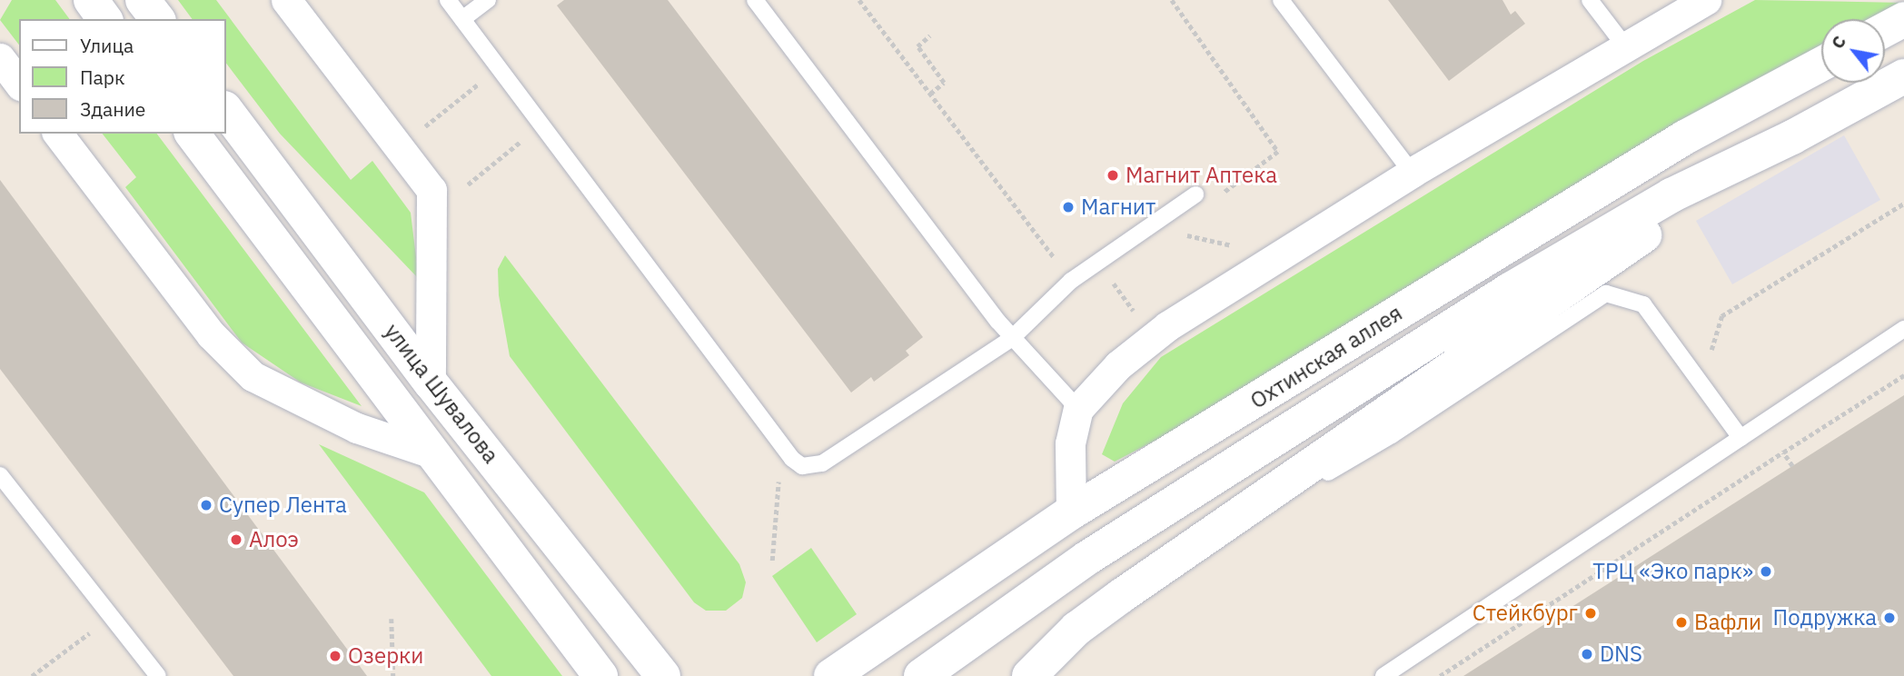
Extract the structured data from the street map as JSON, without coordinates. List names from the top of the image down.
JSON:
{
  "streets": {
    "street": ["Охтинская аллея", "улица Шувалова"]
  },
  "places": [
    "Магнит Аптека",
    "Магнит",
    "Супер Лента",
    "Алоэ",
    "ТРЦ «Эко парк»",
    "Стейкбург",
    "Подружка",
    "Вафли",
    "DNS",
    "Озерки"
  ],
  "legend": ["Улица", "Парк", "Здание"],
  "north": "top left"
}
